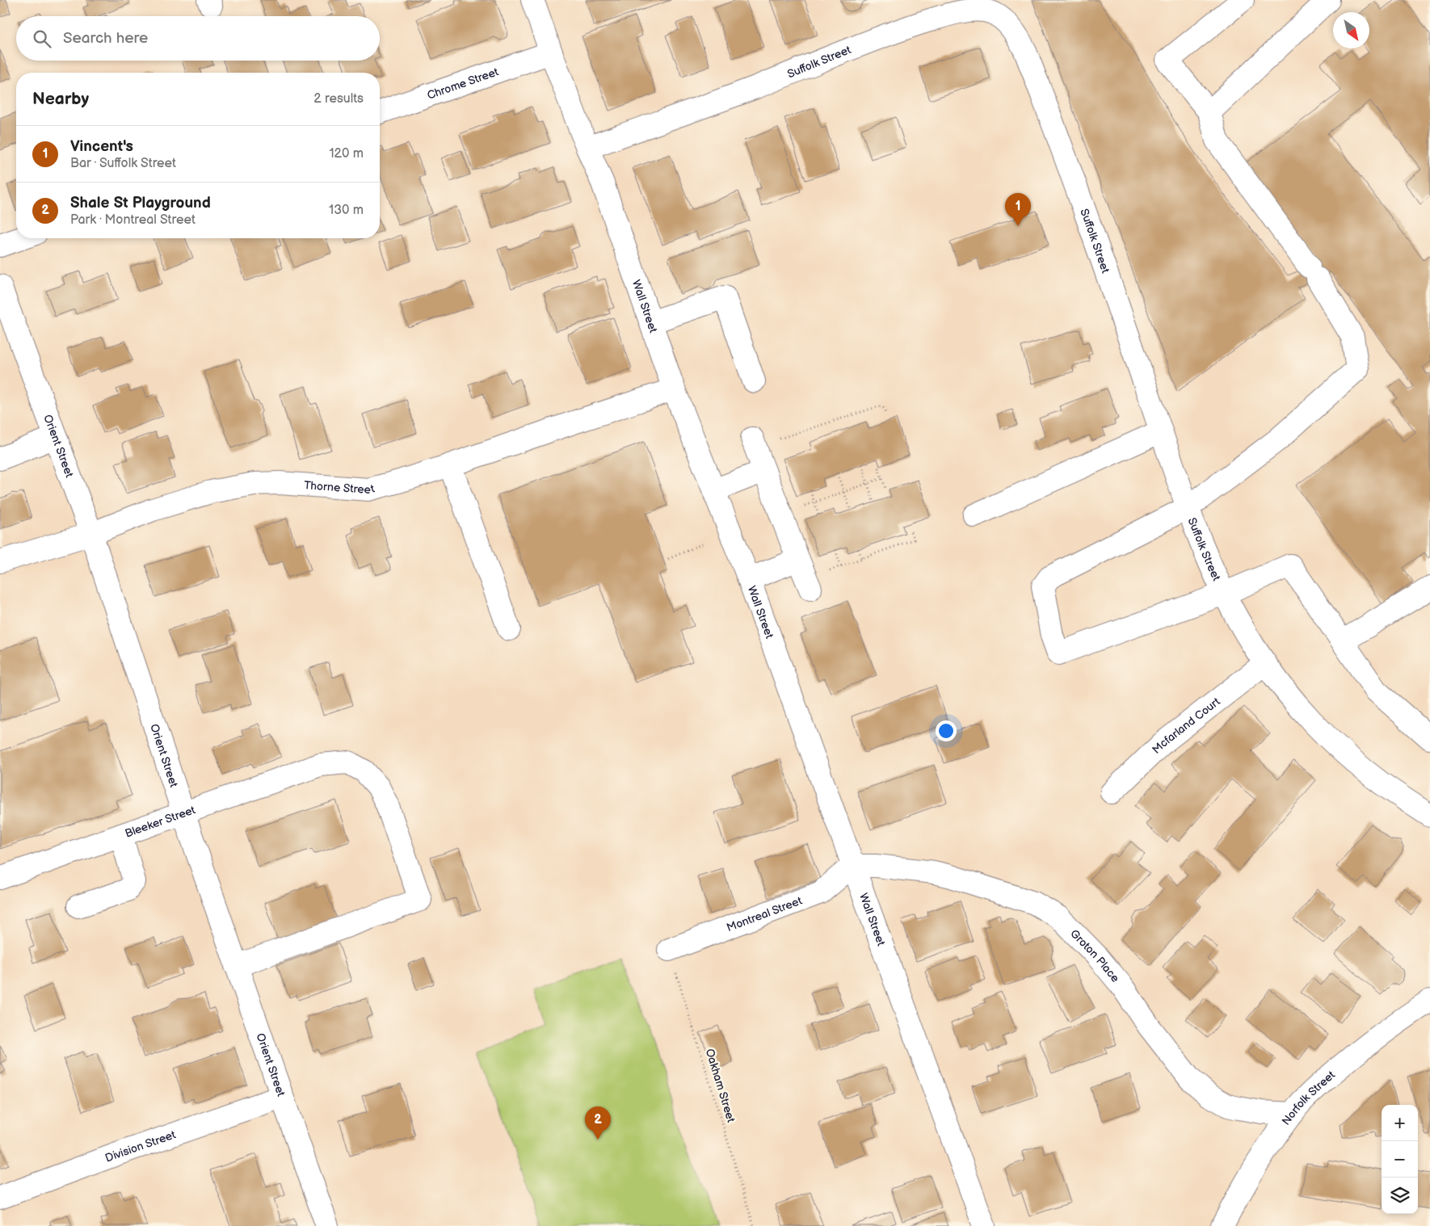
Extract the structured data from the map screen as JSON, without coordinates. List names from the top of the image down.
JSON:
{
  "streets": {
    "street": [
      "Suffolk Street",
      "Chrome Street",
      "Wall Street",
      "Orient Street",
      "Thorne Street",
      "Mcfarland Court",
      "Bleeker Street",
      "Montreal Street",
      "Groton Place",
      "Norfolk Street",
      "Division Street"
    ],
    "path": ["Oakham Street"]
  },
  "crossings": [
    ["Suffolk Street", "Wall Street"],
    ["Suffolk Street", "Mcfarland Court"],
    ["Chrome Street", "Wall Street"],
    ["Wall Street", "Thorne Street"],
    ["Wall Street", "Montreal Street"],
    ["Wall Street", "Groton Place"],
    ["Orient Street", "Thorne Street"],
    ["Orient Street", "Bleeker Street"],
    ["Orient Street", "Division Street"],
    ["Montreal Street", "Groton Place"],
    ["Montreal Street", "Oakham Street"],
    ["Groton Place", "Norfolk Street"]
  ],
  "north": "bottom right",
  "page": {
    "search": "Search here",
    "heading": ["Nearby", "2 results"],
    "list": [
      {
        "mark": "1",
        "name": "Vincent's",
        "note": "Bar · Suffolk Street",
        "value": "120 m"
      },
      {
        "mark": "2",
        "name": "Shale St Playground",
        "note": "Park · Montreal Street",
        "value": "130 m"
      }
    ],
    "pins": ["1", "2"],
    "map_buttons": ["+", "−"]
  }
}
